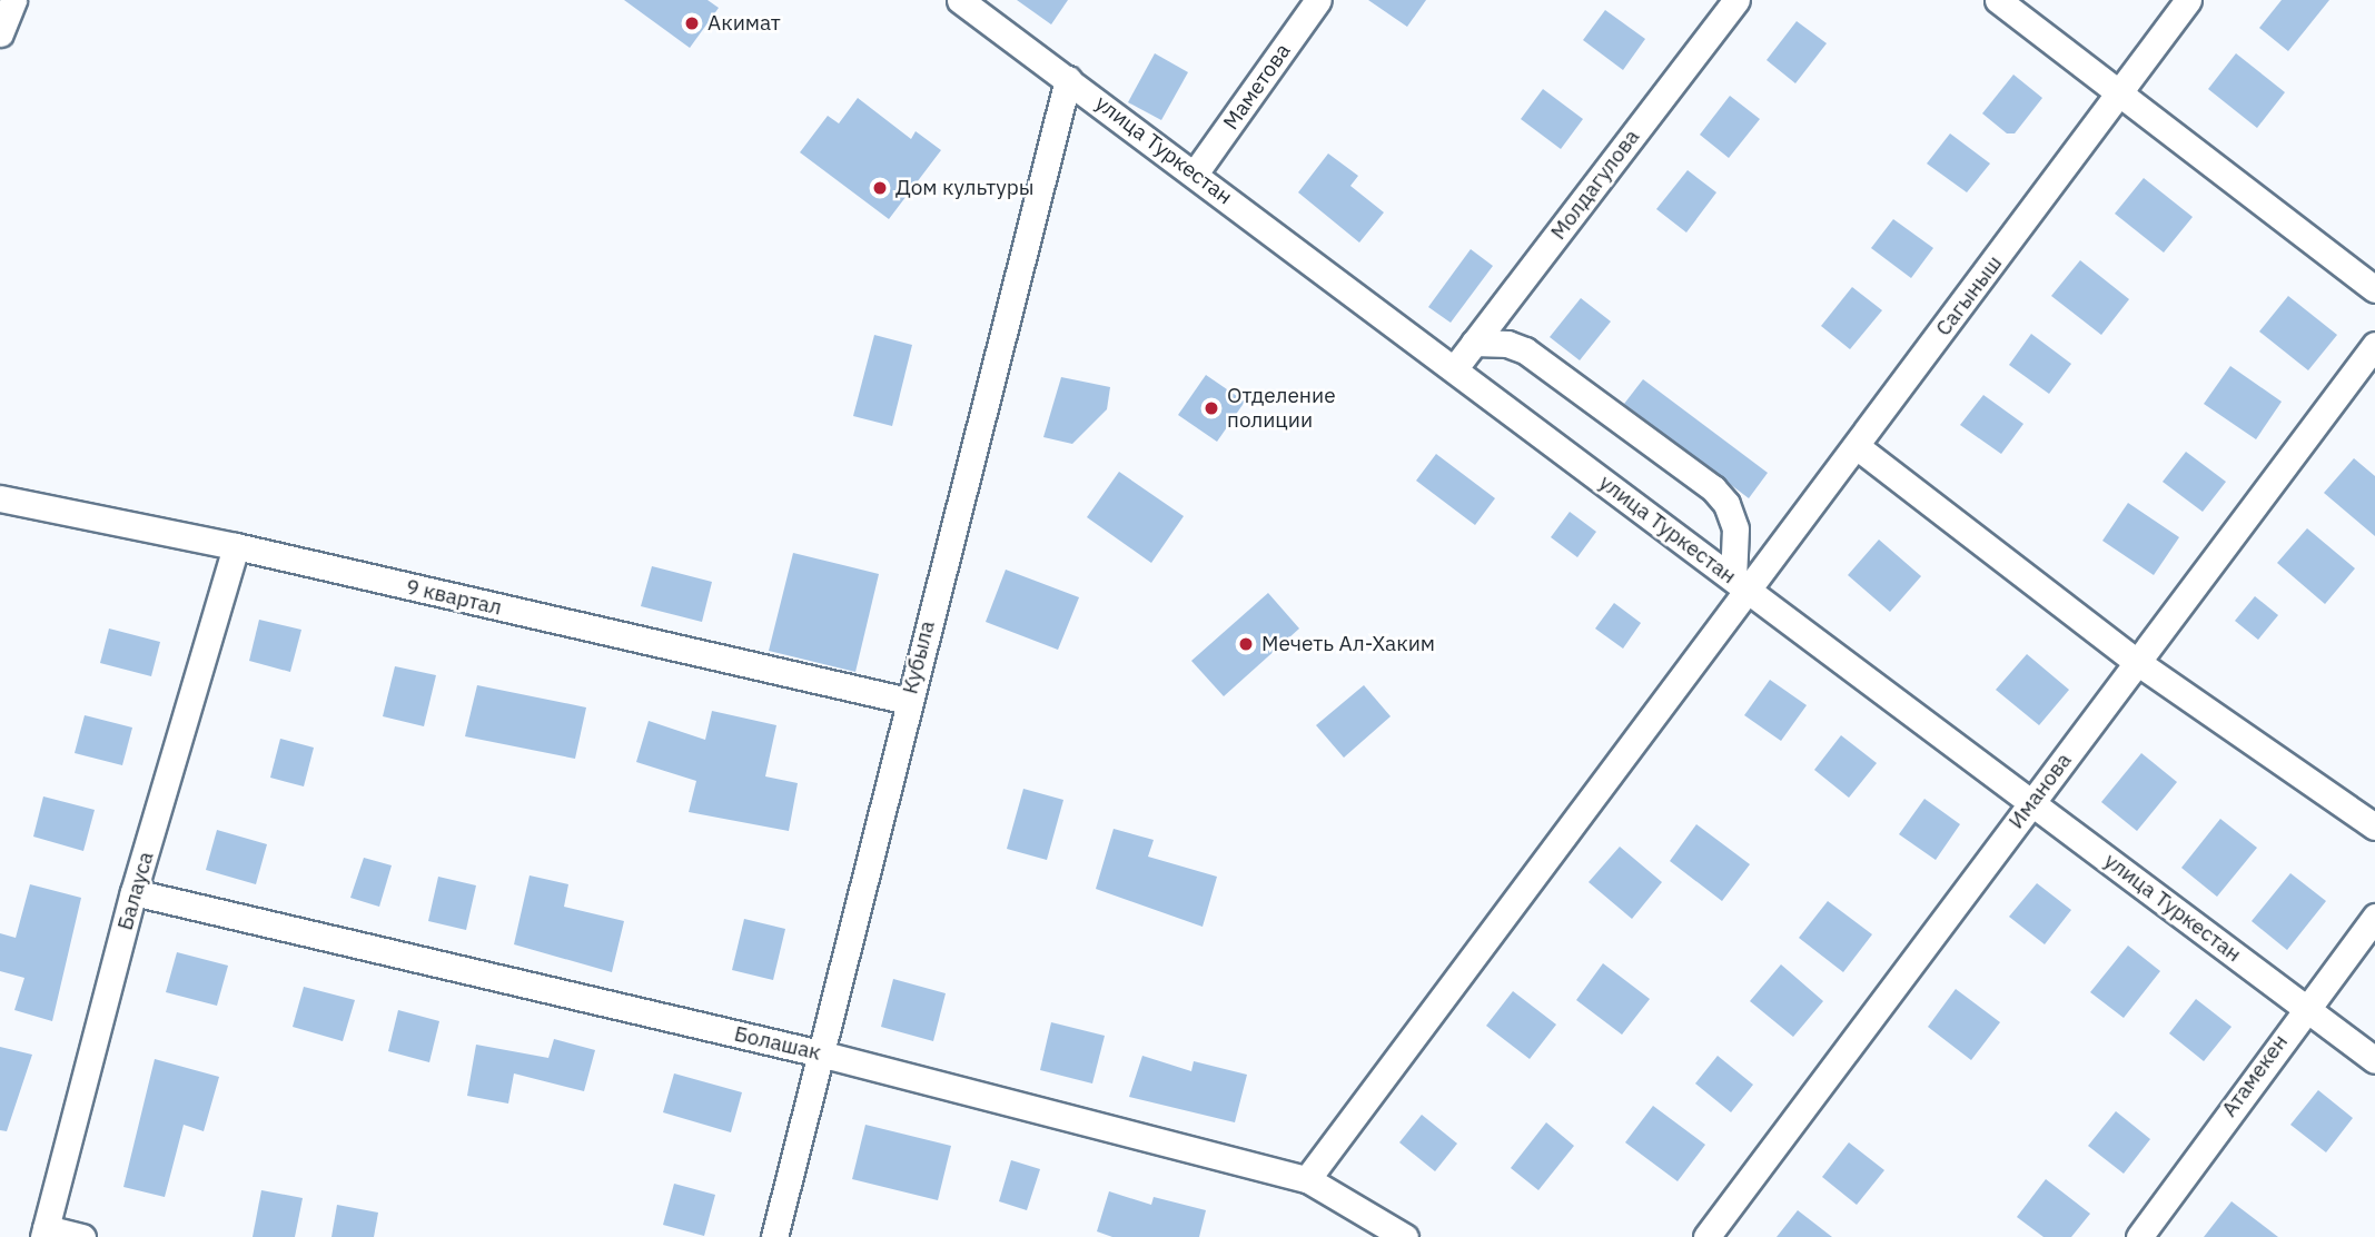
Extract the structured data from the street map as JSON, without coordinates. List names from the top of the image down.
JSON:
{
  "streets": {
    "street": [
      "Маметова",
      "улица Туркестан",
      "Молдагулова",
      "Сагыныш",
      "9 квартал",
      "Кубыла",
      "Иманова",
      "Балауса",
      "Болашак",
      "Атамекен"
    ]
  },
  "crossings": [
    ["Маметова", "улица Туркестан"],
    ["улица Туркестан", "Молдагулова"],
    ["улица Туркестан", "Сагыныш"],
    ["улица Туркестан", "Кубыла"],
    ["улица Туркестан", "Иманова"],
    ["улица Туркестан", "Атамекен"],
    ["Сагыныш", "Болашак"],
    ["9 квартал", "Кубыла"],
    ["9 квартал", "Балауса"],
    ["Кубыла", "Болашак"],
    ["Балауса", "Болашак"]
  ],
  "places": [
    "Акимат",
    "Дом культуры",
    "Отделение полиции",
    "Мечеть Ал-Хаким"
  ]
}
